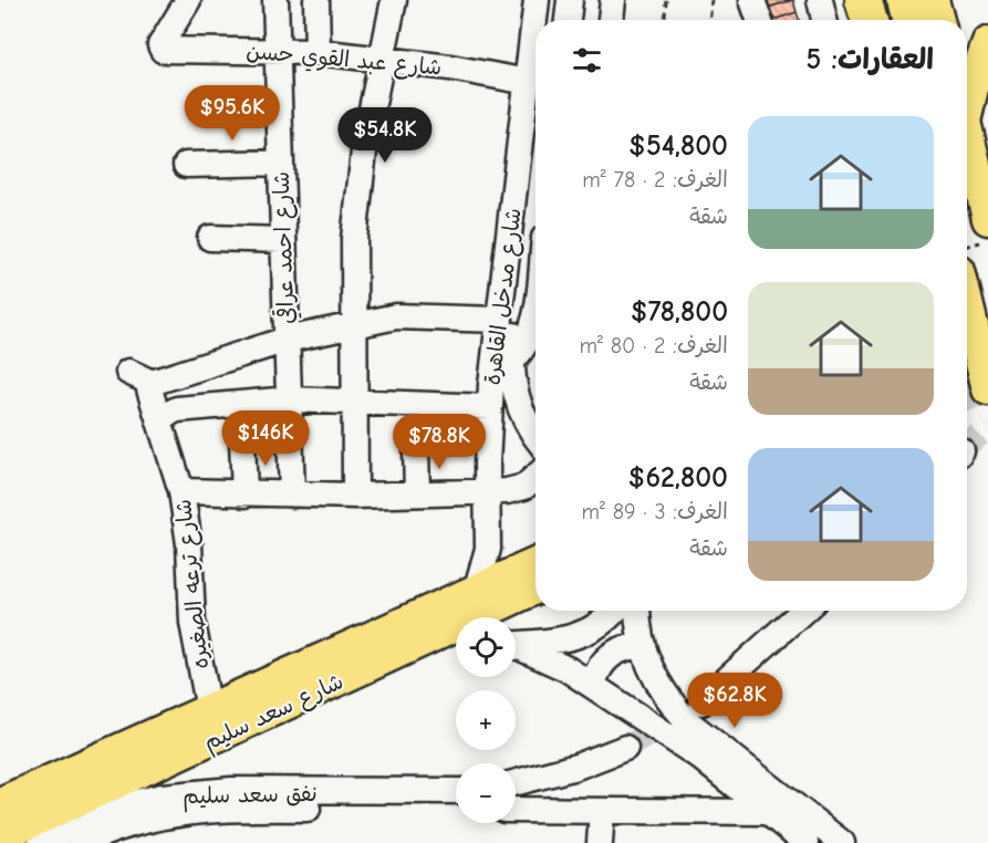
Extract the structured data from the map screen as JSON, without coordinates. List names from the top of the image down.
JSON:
{
  "streets": {
    "main road": ["شارع سعد سليم"],
    "street": [
      "شارع عبد القوي حسن",
      "شارع احمد عراقي",
      "شارع مدخل القاهرة",
      "شارع ترعه الصغيره",
      "نفق سعد سليم"
    ]
  },
  "crossings": [
    ["شارع عبد القوي حسن", "شارع احمد عراقي"],
    ["شارع مدخل القاهرة", "شارع سعد سليم"],
    ["شارع ترعه الصغيره", "شارع سعد سليم"]
  ],
  "page": {
    "heading": "العقارات: 5",
    "price": [
      "$95.6K",
      "$54.8K",
      "$146K",
      "$78.8K",
      "$62.8K"
    ],
    "list": [
      {
        "name": "$54,800",
        "note": "الغرف: 2 · 78 m² · شقة"
      },
      {
        "name": "$78,800",
        "note": "الغرف: 2 · 80 m² · شقة"
      },
      {
        "name": "$62,800",
        "note": "الغرف: 3 · 89 m² · شقة"
      }
    ],
    "map_buttons": ["+", "−"]
  }
}
